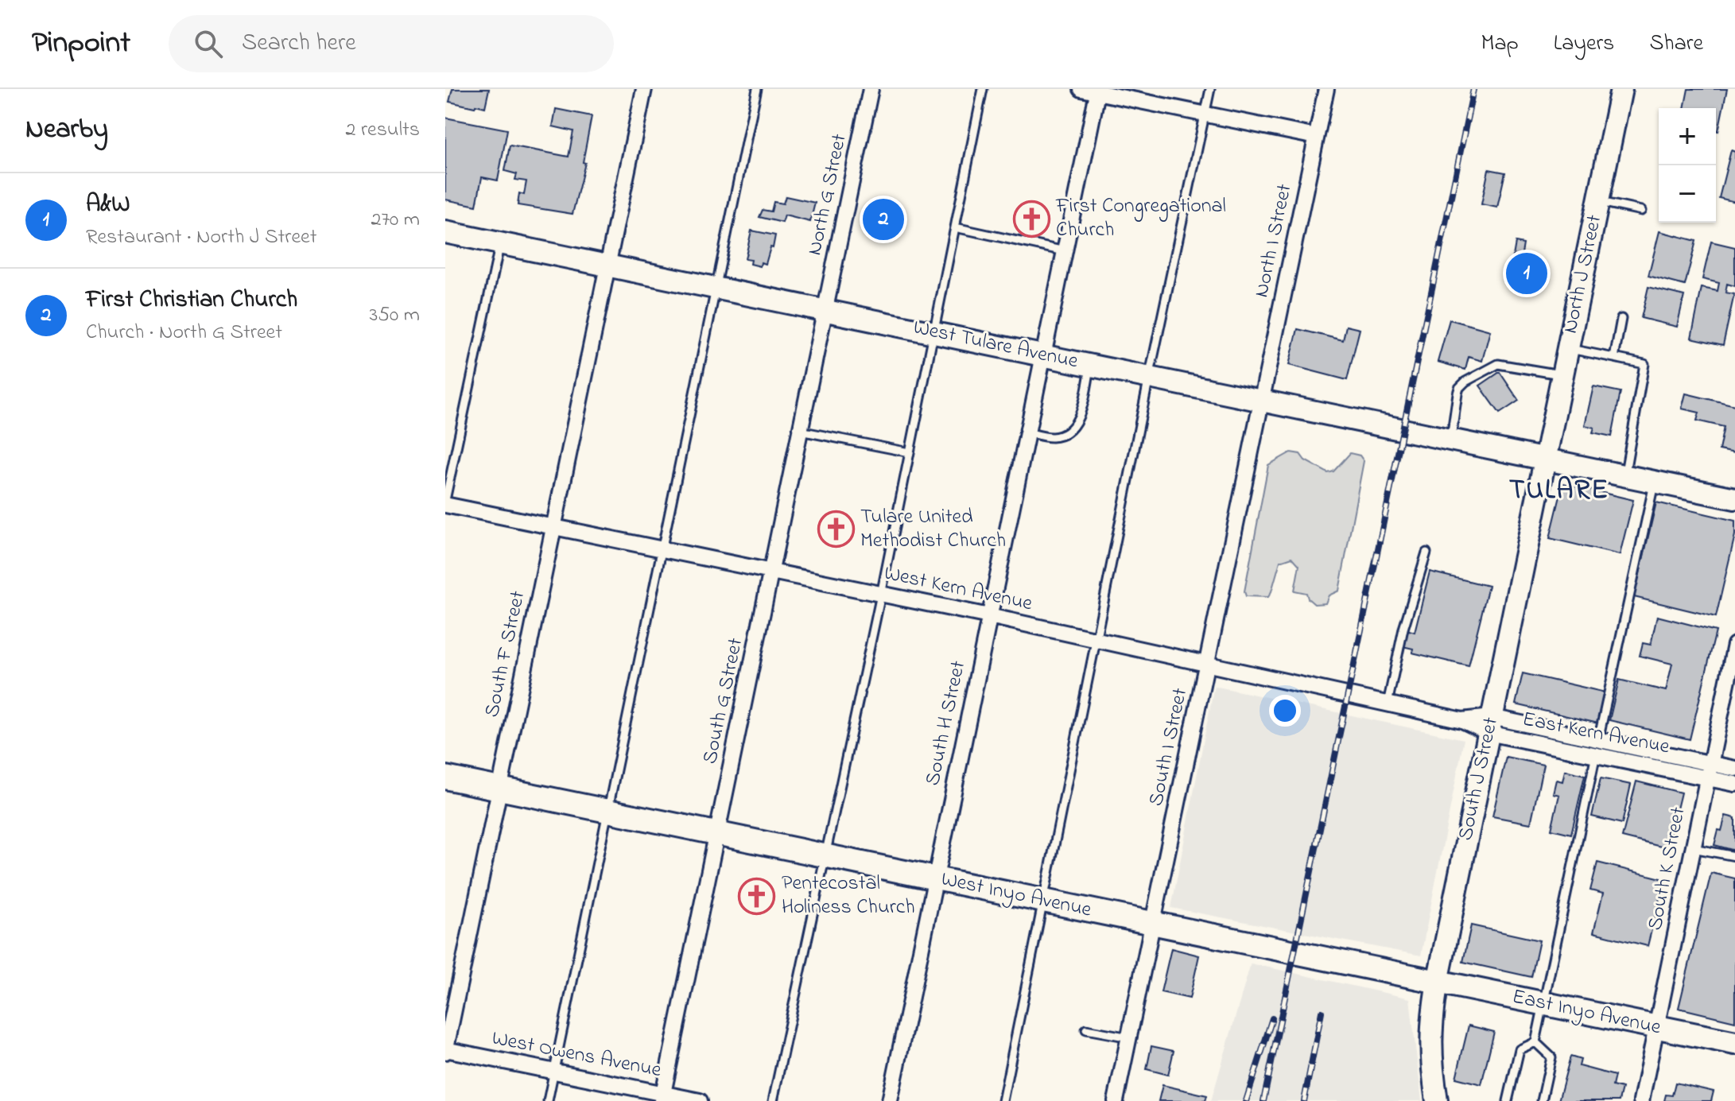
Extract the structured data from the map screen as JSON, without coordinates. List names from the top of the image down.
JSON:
{
  "streets": {
    "main road": [
      "North J Street",
      "West Tulare Avenue",
      "South J Street",
      "West Inyo Avenue",
      "East Inyo Avenue"
    ],
    "street": [
      "North G Street",
      "North I Street",
      "West Kern Avenue",
      "South F Street",
      "South G Street",
      "South H Street",
      "East Kern Avenue",
      "South I Street",
      "South K Street",
      "West Owens Avenue"
    ]
  },
  "crossings": [
    ["North G Street", "West Tulare Avenue"],
    ["North G Street", "South G Street"],
    ["North I Street", "West Tulare Avenue"],
    ["North I Street", "South I Street"],
    ["North J Street", "West Tulare Avenue"],
    ["North J Street", "South J Street"],
    ["West Tulare Avenue", "South F Street"],
    ["West Tulare Avenue", "South G Street"],
    ["West Tulare Avenue", "South H Street"],
    ["West Tulare Avenue", "South I Street"],
    ["West Tulare Avenue", "South J Street"],
    ["West Kern Avenue", "South F Street"],
    ["West Kern Avenue", "South G Street"],
    ["West Kern Avenue", "South H Street"],
    ["West Kern Avenue", "East Kern Avenue"],
    ["West Kern Avenue", "South I Street"],
    ["South F Street", "West Inyo Avenue"],
    ["South F Street", "West Owens Avenue"],
    ["South G Street", "West Inyo Avenue"],
    ["South G Street", "West Owens Avenue"],
    ["South H Street", "West Inyo Avenue"],
    ["East Kern Avenue", "South J Street"],
    ["East Kern Avenue", "South K Street"],
    ["South I Street", "West Inyo Avenue"],
    ["South J Street", "West Inyo Avenue"],
    ["South J Street", "East Inyo Avenue"],
    ["South K Street", "East Inyo Avenue"],
    ["West Inyo Avenue", "East Inyo Avenue"]
  ],
  "districts": ["TULARE"],
  "places": {
    "church": ["First Congregational Church", "Tulare United Methodist Church", "Pentecostal Holiness Church"]
  },
  "page": {
    "header": "Pinpoint",
    "search": "Search here",
    "nav": ["Map", "Layers", "Share"],
    "heading": ["Nearby", "2 results"],
    "map_buttons": ["+", "−"],
    "list": [
      {
        "mark": "1",
        "name": "A&W",
        "note": "Restaurant · North J Street",
        "value": "270 m"
      },
      {
        "mark": "2",
        "name": "First Christian Church",
        "note": "Church · North G Street",
        "value": "350 m"
      }
    ],
    "pins": ["2", "1"]
  }
}
